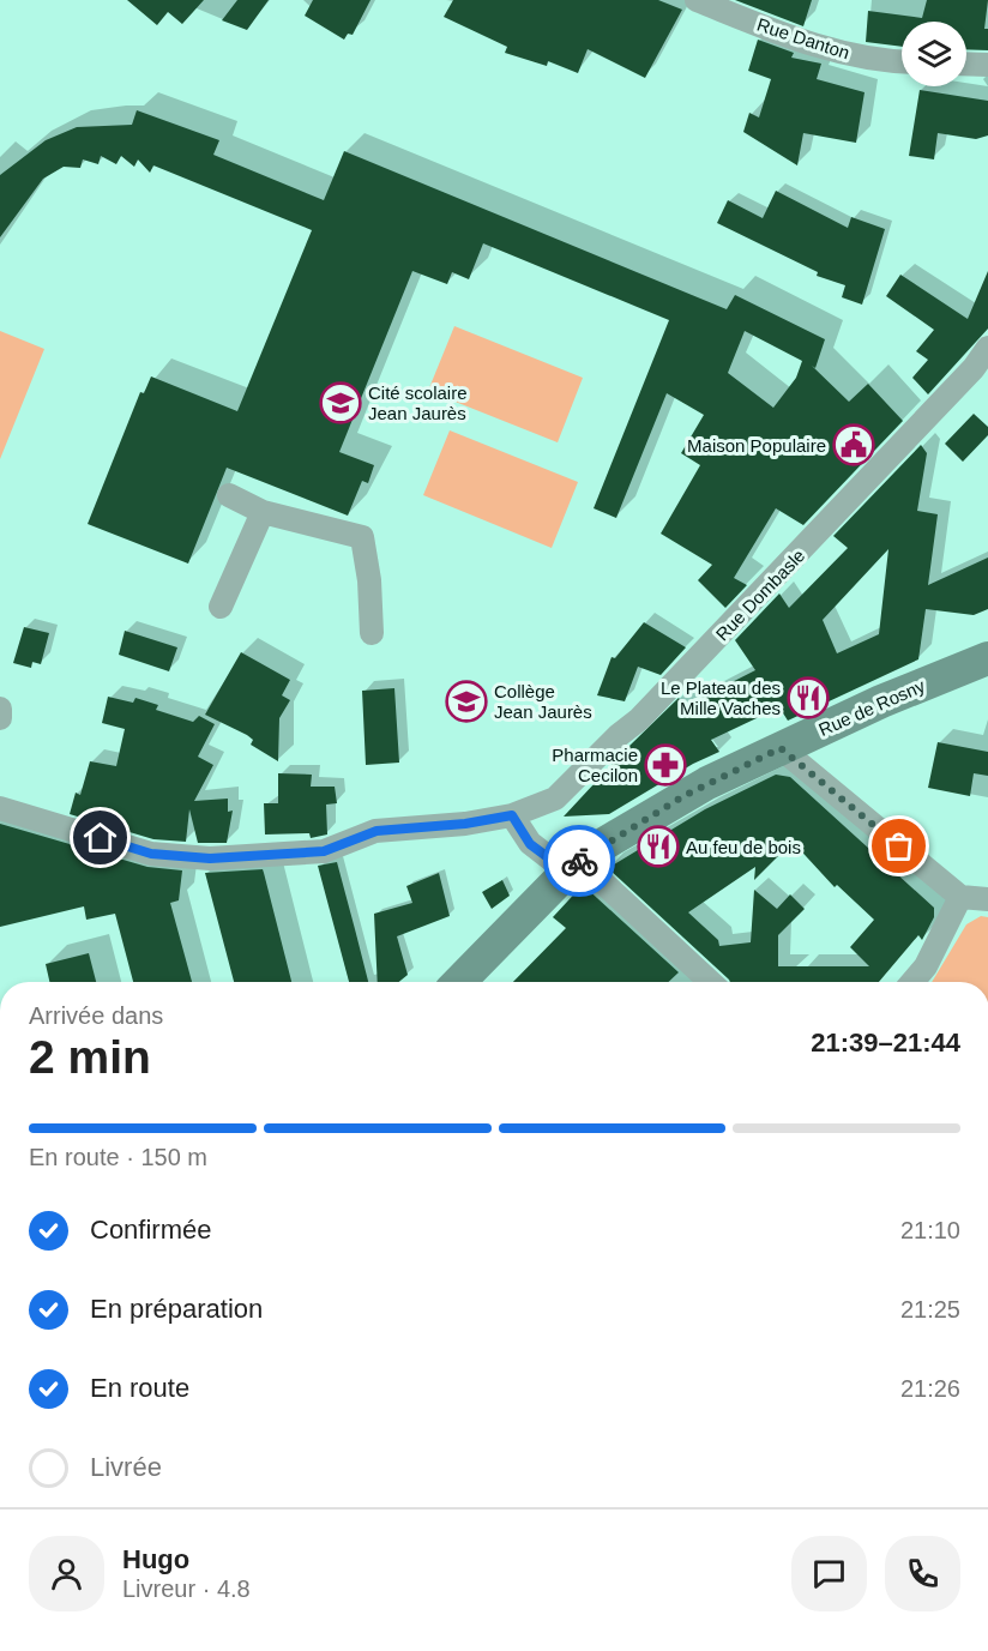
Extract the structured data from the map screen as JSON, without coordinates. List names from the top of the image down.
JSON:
{
  "streets": {
    "main road": ["Rue de Rosny"],
    "street": ["Rue Danton", "Rue Dombasle"]
  },
  "places": {
    "school or university": ["Cité scolaire Jean Jaurès", "Collège Jean Jaurès"],
    "public building": ["Maison Populaire"],
    "restaurant": ["Le Plateau des Mille Vaches", "Au feu de bois"],
    "pharmacy": ["Pharmacie Cecilon"]
  },
  "page": {
    "heading": ["2 min", "Arrivée dans", "21:39–21:44"],
    "panel": ["Hugo", "Livreur · 4.8"],
    "bar": "En route · 150 m",
    "list": [
      ["Confirmée", "21:10"],
      ["En préparation", "21:25"],
      ["En route", "21:26"],
      "Livrée"
    ]
  }
}
